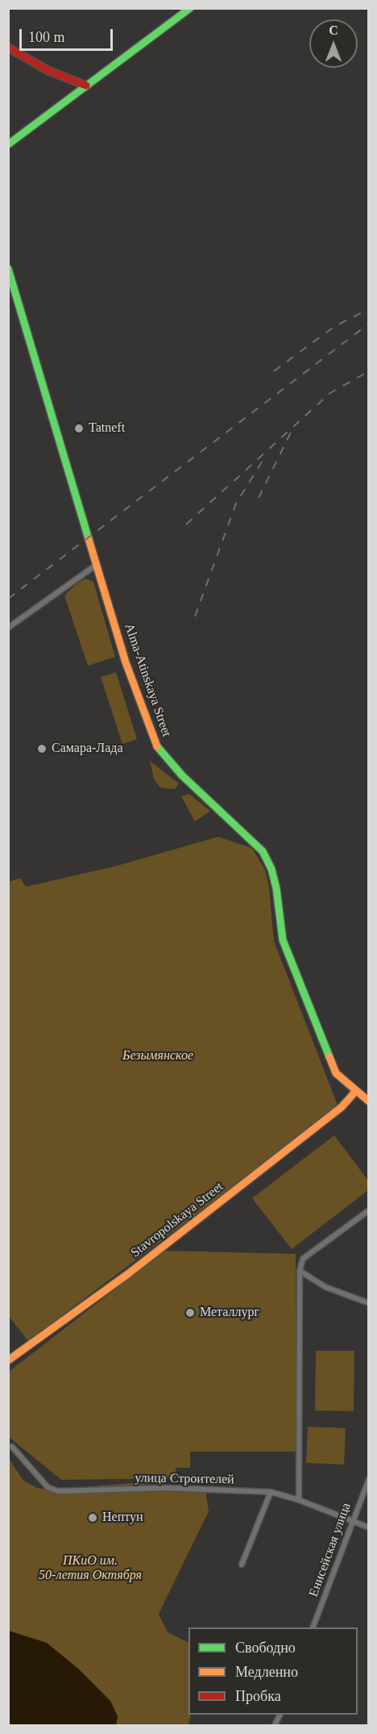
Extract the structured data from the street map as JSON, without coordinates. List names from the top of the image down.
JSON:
{
  "streets": {
    "street": [
      "Alma-Atinskaya Street",
      "Stavropolskaya Street",
      "улица Строителей",
      "Енисейская улица"
    ]
  },
  "crossings": [
    ["Alma-Atinskaya Street", "Stavropolskaya Street"],
    ["улица Строителей", "Енисейская улица"]
  ],
  "parks": ["Безымянское", "ПКиО им. 50-летия Октября"],
  "places": [
    "Tatneft",
    "Самара-Лада",
    "Металлург",
    "Нептун"
  ],
  "legend": ["Свободно", "Медленно", "Пробка"],
  "scale_bar": "100 m",
  "north": "top"
}
